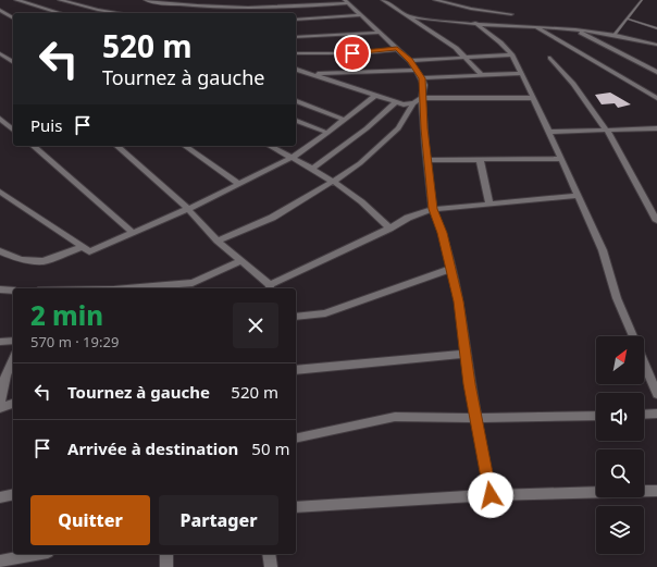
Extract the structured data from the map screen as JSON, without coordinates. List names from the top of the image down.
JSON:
{
  "north": "top right",
  "page": {
    "turn": ["520 m", "Tournez à gauche"],
    "then": "Puis",
    "heading": ["2 min", "570 m · 19:29"],
    "list": [
      {
        "name": "Tournez à gauche",
        "value": "520 m"
      },
      {
        "name": "Arrivée à destination",
        "value": "50 m"
      }
    ],
    "buttons": ["Quitter", "Partager"]
  }
}
